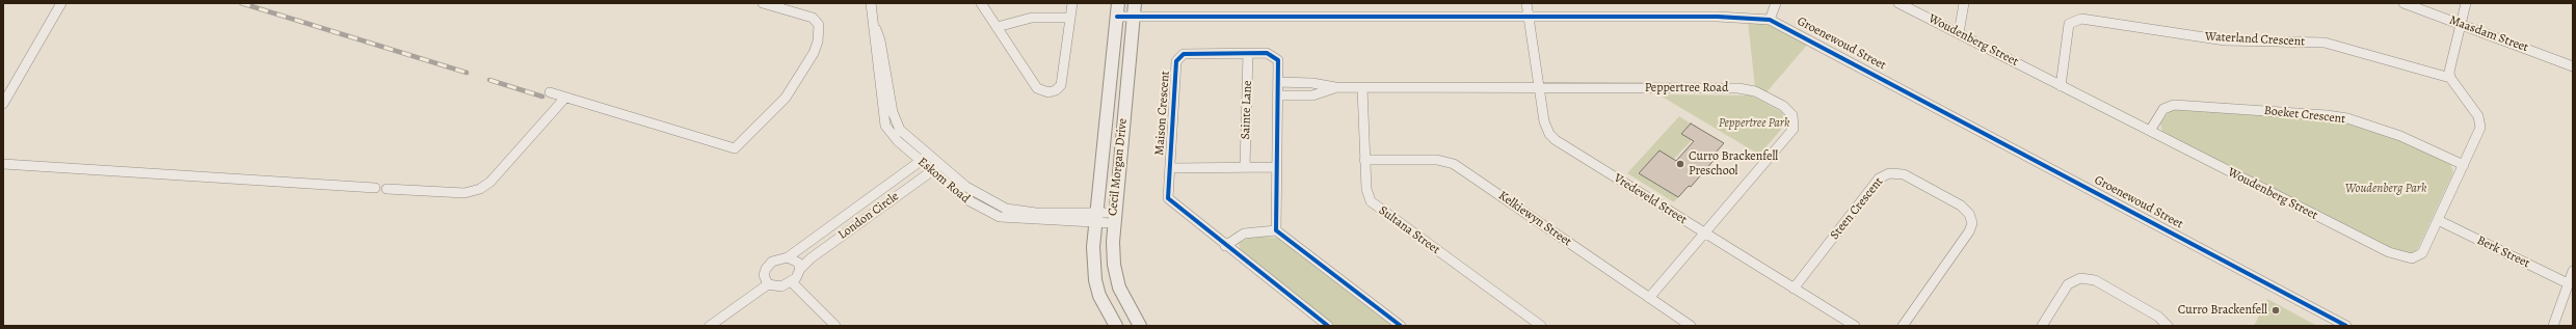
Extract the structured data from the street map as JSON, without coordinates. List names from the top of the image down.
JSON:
{
  "streets": {
    "street": [
      "Maasdam Street",
      "Waterland Crescent",
      "Woudenberg Street",
      "Groenewoud Street",
      "Peppertree Road",
      "Sainte Lane",
      "Maison Crescent",
      "Boeket Crescent",
      "Cecil Morgan Drive",
      "Eskom Road",
      "Vredeveld Street",
      "Steen Crescent",
      "London Circle",
      "Kelkiewyn Street",
      "Sultana Street",
      "Berk Street"
    ]
  },
  "crossings": [
    ["Waterland Crescent", "Woudenberg Street"],
    ["Woudenberg Street", "Boeket Crescent"],
    ["Woudenberg Street", "Berk Street"],
    ["Groenewoud Street", "Cecil Morgan Drive"],
    ["Groenewoud Street", "Vredeveld Street"],
    ["Peppertree Road", "Vredeveld Street"],
    ["Peppertree Road", "Kelkiewyn Street"],
    ["Peppertree Road", "Sultana Street"],
    ["Sainte Lane", "Maison Crescent"],
    ["Cecil Morgan Drive", "Eskom Road"],
    ["Eskom Road", "London Circle"],
    ["Vredeveld Street", "Steen Crescent"],
    ["Kelkiewyn Street", "Sultana Street"]
  ],
  "parks": ["Peppertree Park", "Woudenberg Park"],
  "places": ["Curro Brackenfell Preschool", "Curro Brackenfell"]
}
